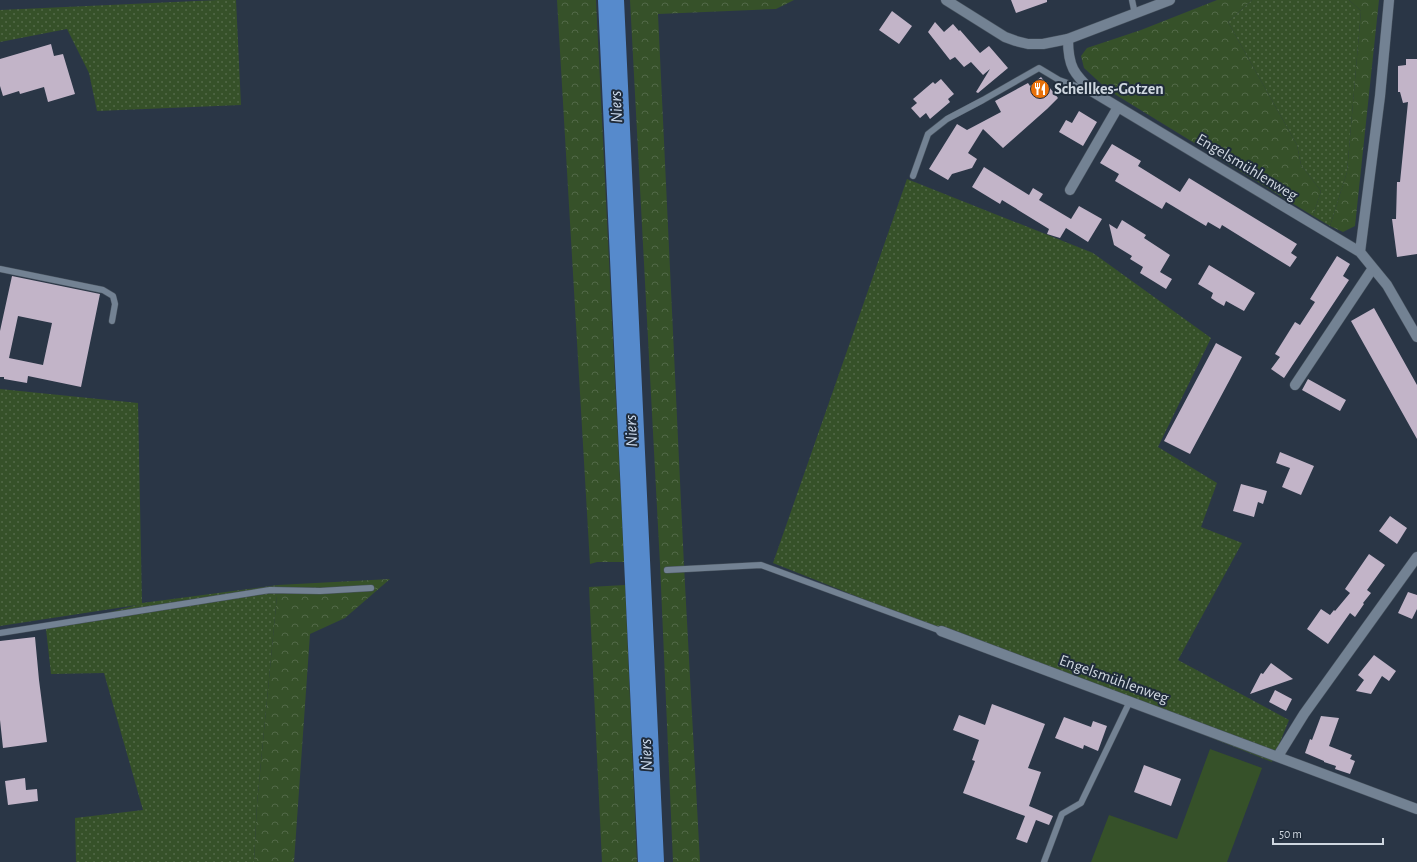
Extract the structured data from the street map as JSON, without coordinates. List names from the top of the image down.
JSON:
{
  "streets": {
    "street": ["Engelsmühlenweg"]
  },
  "water": ["Niers"],
  "places": {
    "restaurant": ["Schellkes-Gotzen"]
  },
  "scale_bar": "50 m"
}
